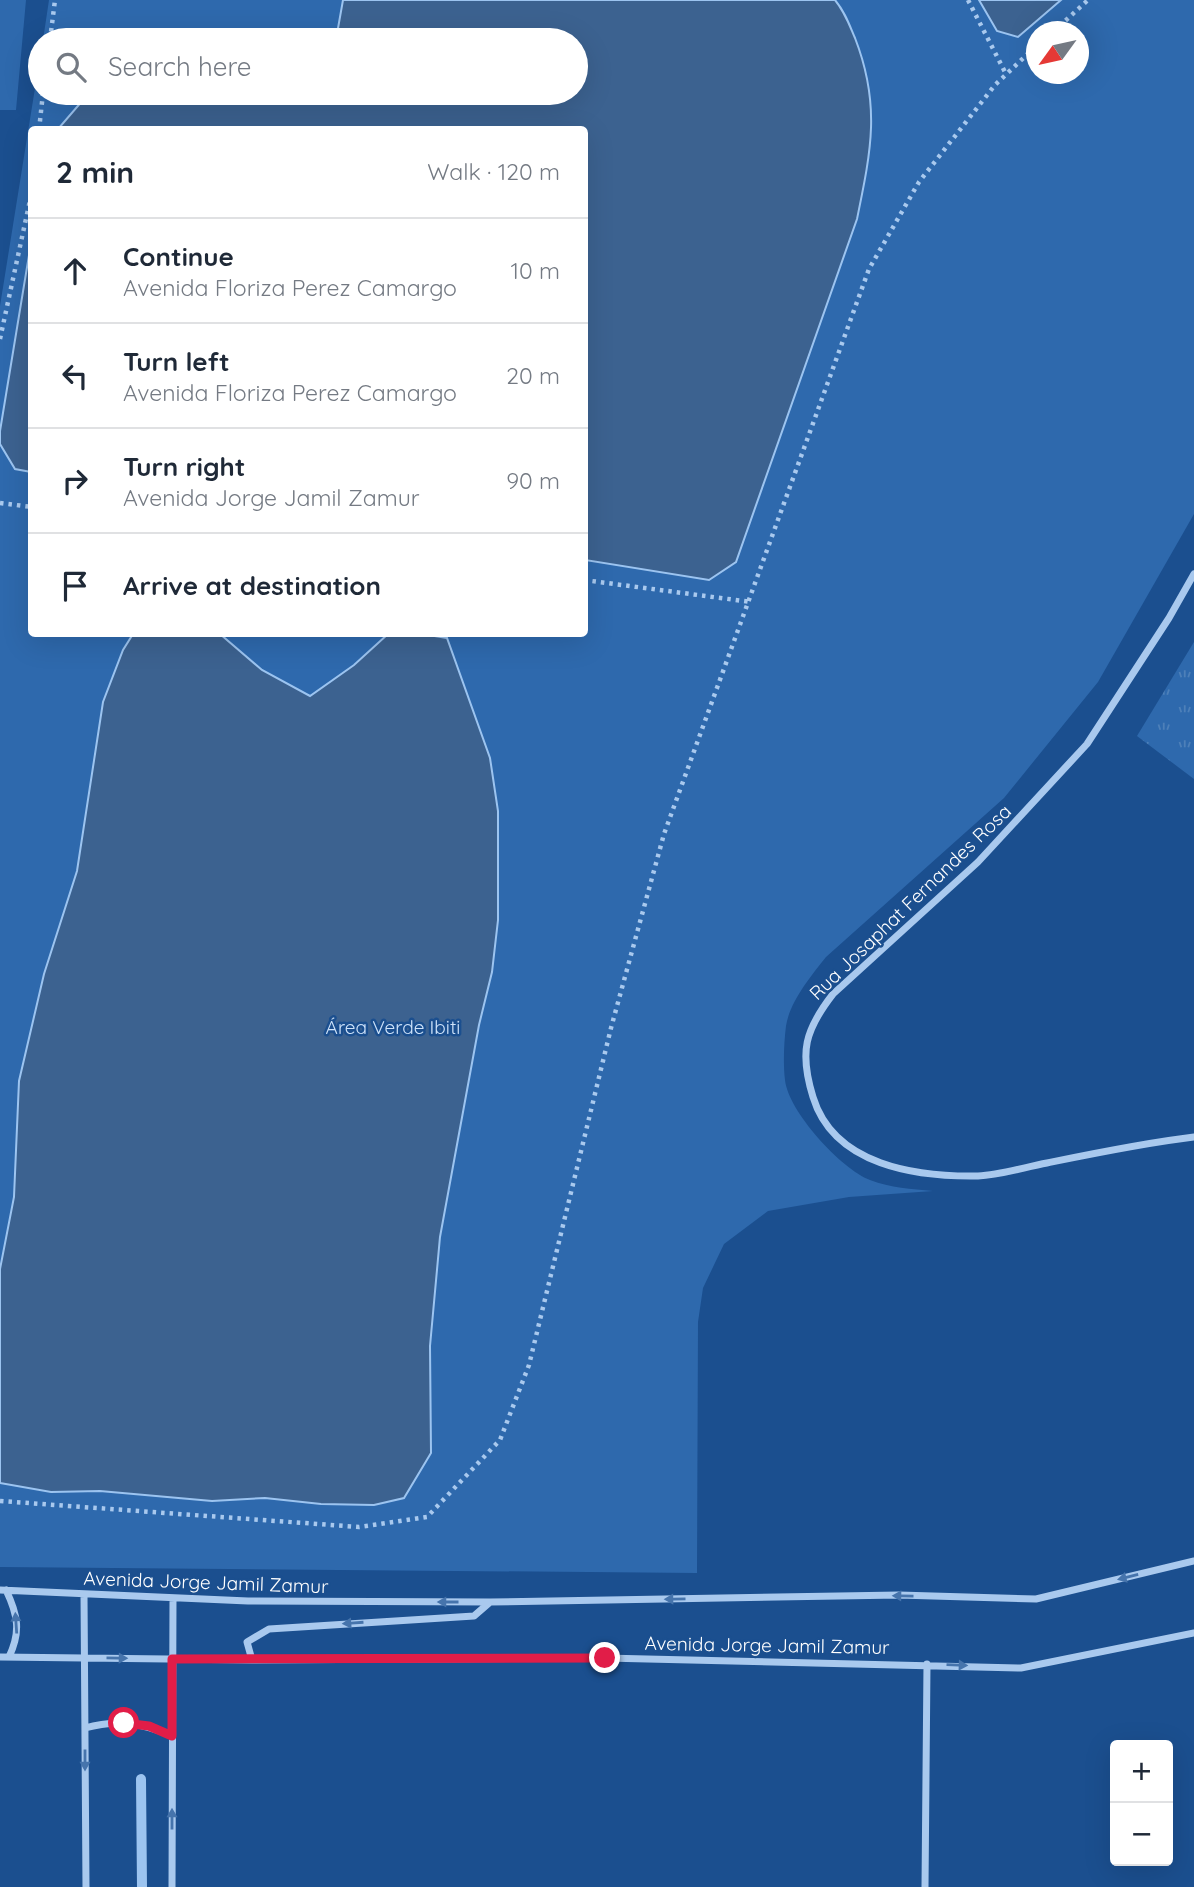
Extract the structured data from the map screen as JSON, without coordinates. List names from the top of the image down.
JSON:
{
  "streets": {
    "street": ["Rua Josaphat Fernandes Rosa", "Avenida Jorge Jamil Zamur"]
  },
  "parks": ["Área Verde Ibiti"],
  "north": "bottom left",
  "page": {
    "search": "Search here",
    "heading": ["2 min", "Walk · 120 m"],
    "list": [
      ["Continue", "Avenida Floriza Perez Camargo", "10 m"],
      ["Turn left", "Avenida Floriza Perez Camargo", "20 m"],
      ["Turn right", "Avenida Jorge Jamil Zamur", "90 m"],
      "Arrive at destination"
    ],
    "map_buttons": ["+", "−"]
  }
}
